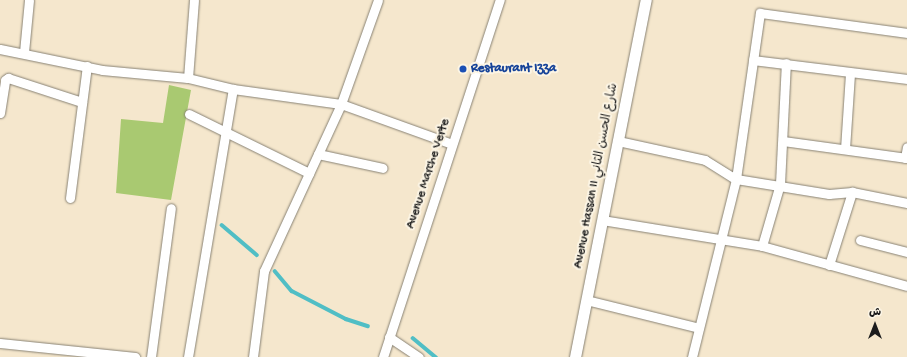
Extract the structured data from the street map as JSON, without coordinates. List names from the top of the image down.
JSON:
{
  "streets": {
    "street": ["Avenue Marche Verte", "Avenue Hassan II شارع الحسن الثاني"]
  },
  "places": ["Restaurant Izza"],
  "north": "top"
}
